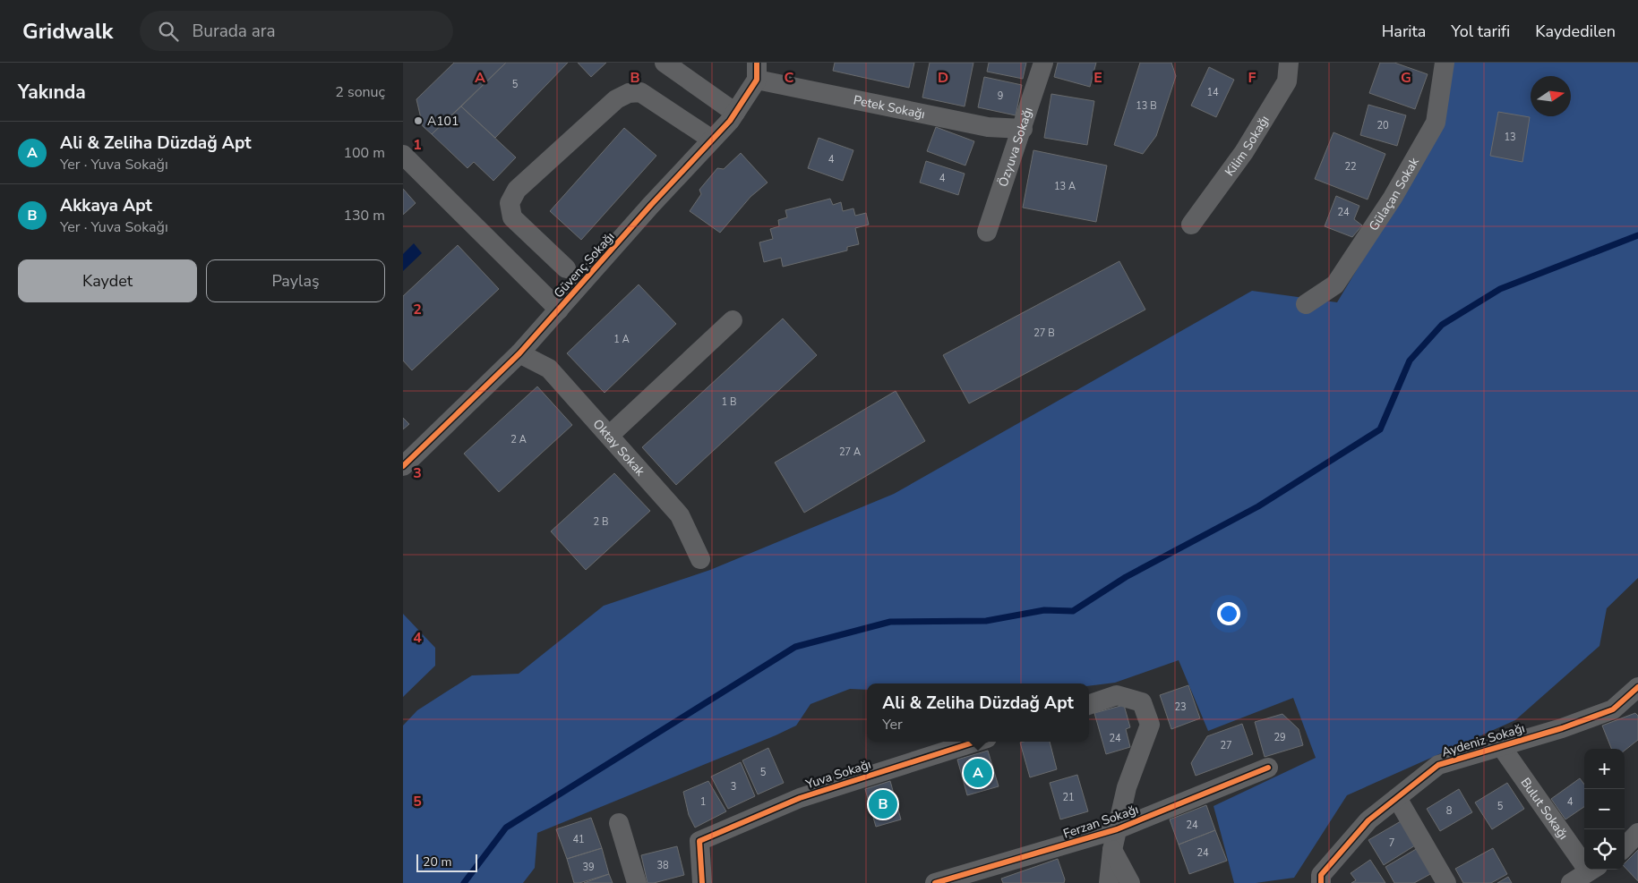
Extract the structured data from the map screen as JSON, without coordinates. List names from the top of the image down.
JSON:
{
  "streets": {
    "street": [
      "Petek Sokağı",
      "Kilim Sokağı",
      "Özyuva Sokağı",
      "Gülaçan Sokak",
      "Güvenç Sokağı",
      "Oktay Sokak",
      "Aydeniz Sokağı",
      "Yuva Sokağı",
      "Bulut Sokağı",
      "Ferzan Sokağı"
    ]
  },
  "crossings": [
    ["Petek Sokağı", "Özyuva Sokağı"],
    ["Petek Sokağı", "Güvenç Sokağı"],
    ["Güvenç Sokağı", "Oktay Sokak"],
    ["Aydeniz Sokağı", "Bulut Sokağı"]
  ],
  "places": ["A101"],
  "house_numbers": [
    "5",
    "14",
    "9",
    "13 B",
    "20",
    "13",
    "4",
    "22",
    "4",
    "13 A",
    "24",
    "27 B",
    "1 A",
    "1 B",
    "2 A",
    "27 A",
    "2 B",
    "23",
    "29",
    "24",
    "27",
    "5",
    "3",
    "21",
    "1",
    "4",
    "5",
    "8",
    "24",
    "41",
    "7",
    "24",
    "38",
    "39"
  ],
  "scale_bar": "20 m",
  "north": "right",
  "page": {
    "header": "Gridwalk",
    "search": "Burada ara",
    "nav": ["Harita", "Yol tarifi", "Kaydedilen"],
    "heading": ["Yakında", "2 sonuç"],
    "list": [
      {
        "mark": "A",
        "name": "Ali & Zeliha Düzdağ Apt",
        "note": "Yer · Yuva Sokağı",
        "value": "100 m"
      },
      {
        "mark": "B",
        "name": "Akkaya Apt",
        "note": "Yer · Yuva Sokağı",
        "value": "130 m"
      }
    ],
    "buttons": ["Kaydet", "Paylaş"],
    "popup": ["Ali & Zeliha Düzdağ Apt", "Yer"],
    "map_buttons": ["+", "−"],
    "pins": ["A", "B"],
    "scale": "20 m"
  },
  "grid": {
    "columns": [
      "A",
      "B",
      "C",
      "D",
      "E",
      "F",
      "G"
    ],
    "rows": [
      "1",
      "2",
      "3",
      "4",
      "5"
    ]
  }
}
